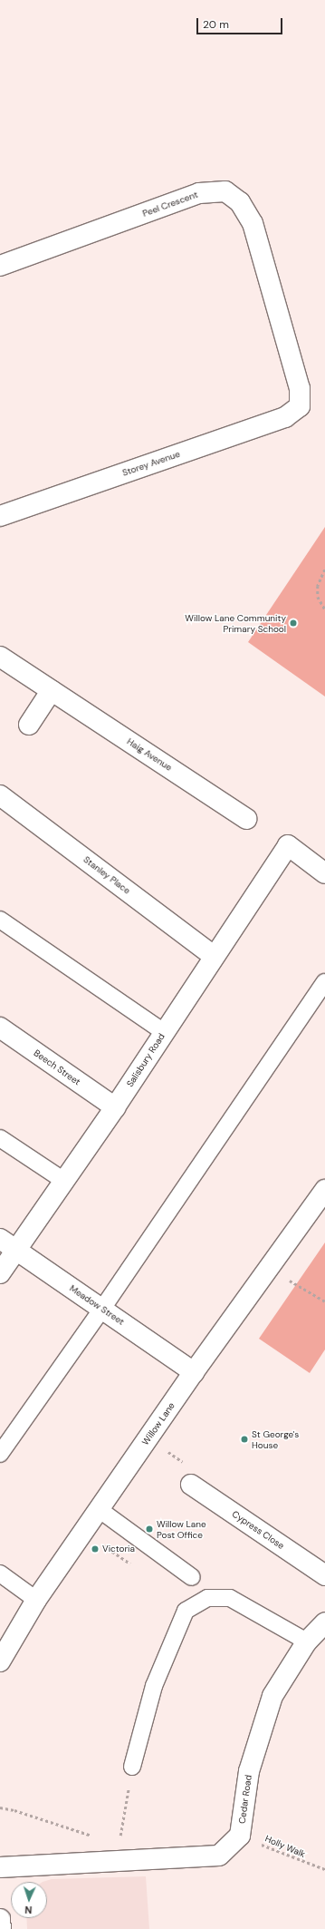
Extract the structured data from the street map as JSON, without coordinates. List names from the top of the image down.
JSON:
{
  "streets": {
    "street": [
      "Peel Crescent",
      "Storey Avenue",
      "Haig Avenue",
      "Stanley Place",
      "Salisbury Road",
      "Beech Street",
      "Meadow Street",
      "Willow Lane",
      "Cypress Close",
      "Cedar Road"
    ],
    "path": ["Holly Walk"]
  },
  "crossings": [
    ["Peel Crescent", "Storey Avenue"],
    ["Stanley Place", "Salisbury Road"],
    ["Salisbury Road", "Beech Street"],
    ["Salisbury Road", "Meadow Street"],
    ["Meadow Street", "Willow Lane"],
    ["Cedar Road", "Holly Walk"]
  ],
  "places": [
    "Willow Lane Community Primary School",
    "St George's House",
    "Willow Lane Post Office",
    "Victoria"
  ],
  "scale_bar": "20 m",
  "north": "bottom"
}
